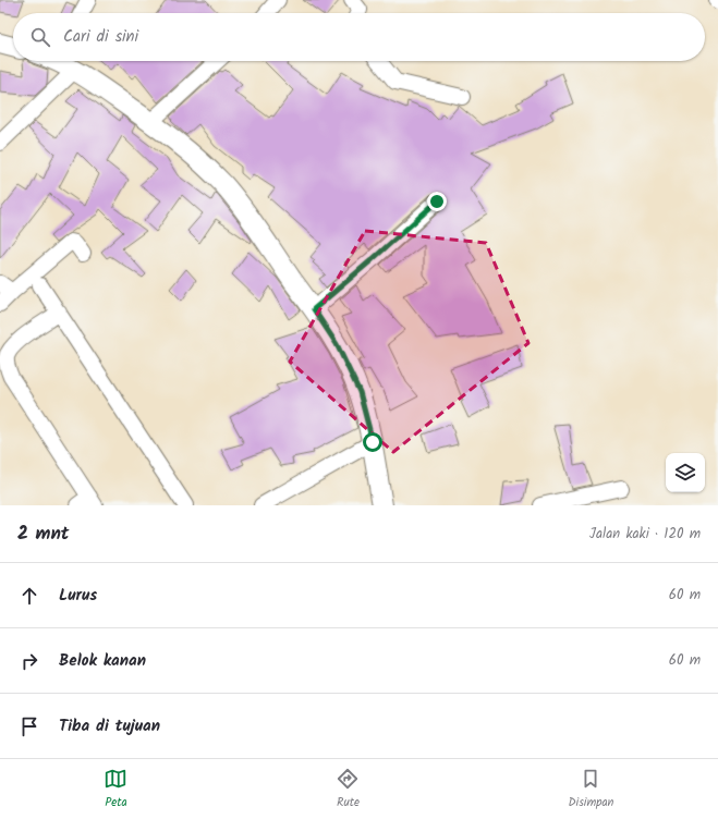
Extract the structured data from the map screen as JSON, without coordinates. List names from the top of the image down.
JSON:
{
  "page": {
    "search": "Cari di sini",
    "heading": ["2 mnt", "Jalan kaki · 120 m"],
    "list": [
      ["Lurus", "60 m"],
      ["Belok kanan", "60 m"],
      "Tiba di tujuan"
    ],
    "nav": ["Peta", "Rute", "Disimpan"]
  }
}
